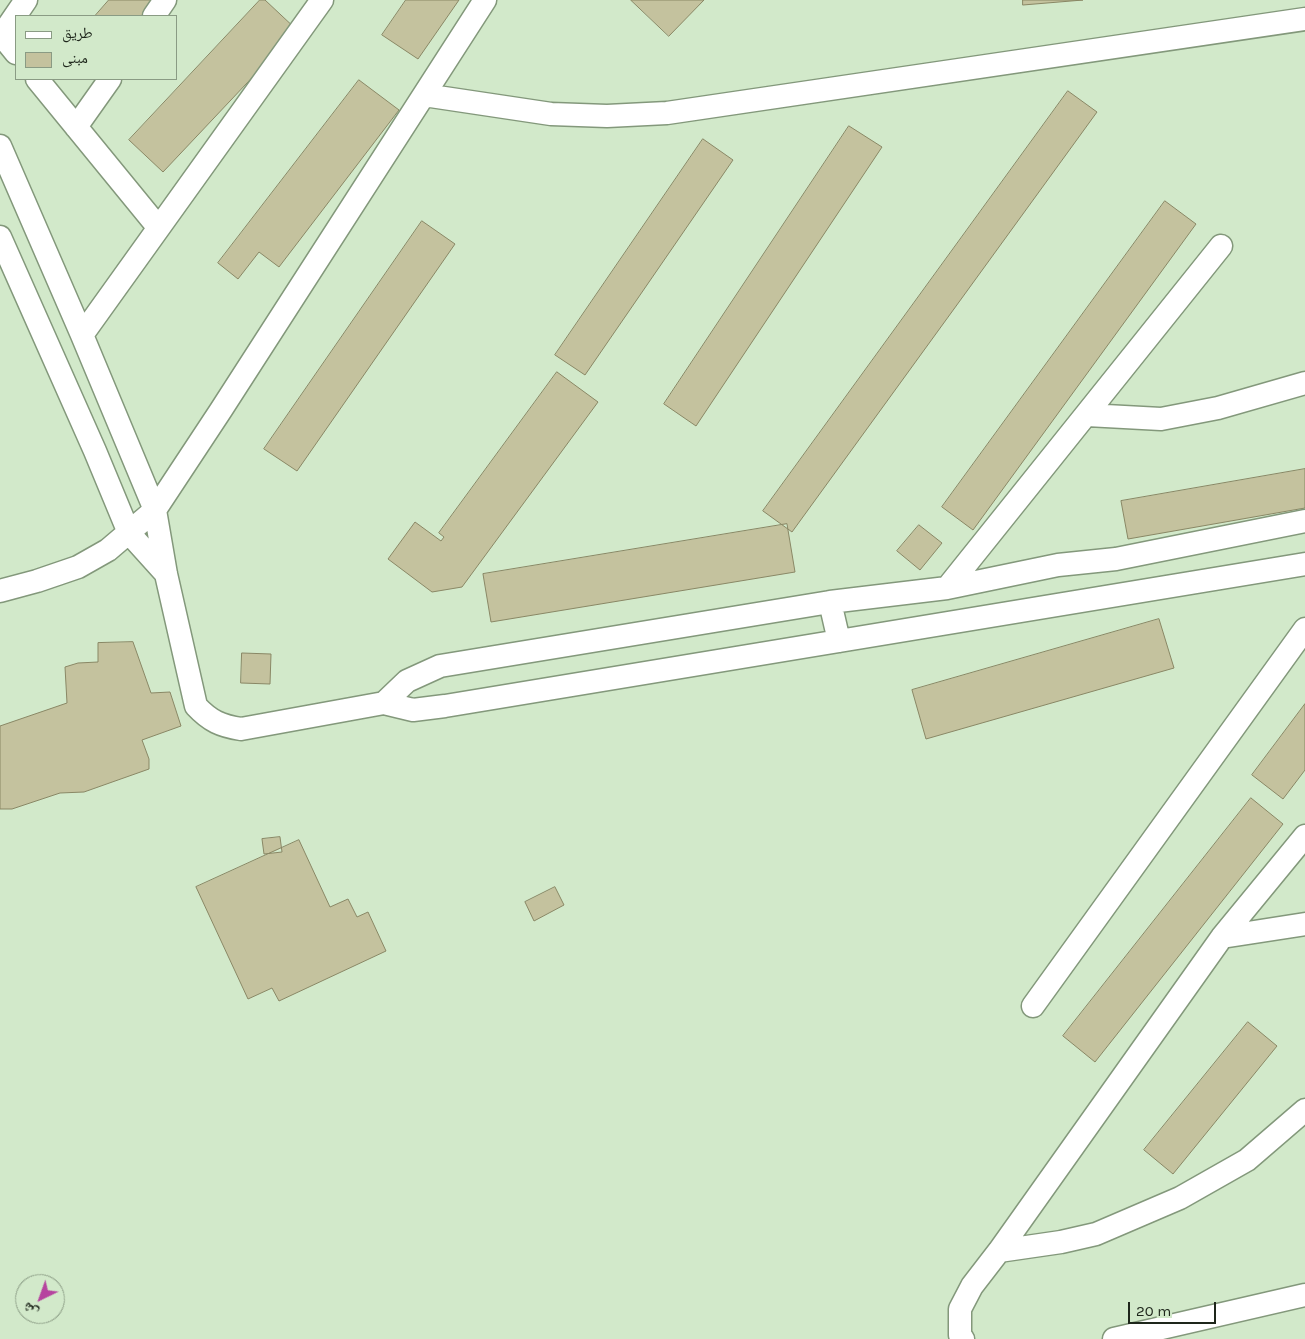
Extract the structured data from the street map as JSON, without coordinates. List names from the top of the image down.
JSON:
{
  "legend": ["طريق", "مبنى"],
  "scale_bar": "20 m",
  "north": "bottom left"
}
